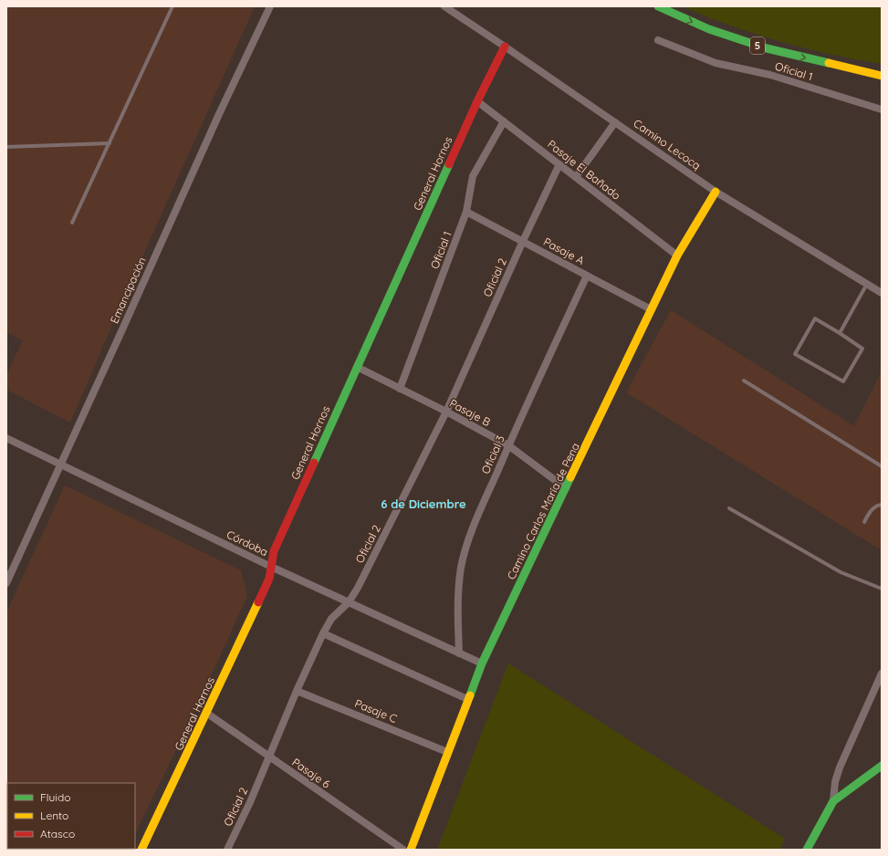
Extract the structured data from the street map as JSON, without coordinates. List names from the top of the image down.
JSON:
{
  "streets": {
    "main road": ["5", "General Hornos", "Camino Carlos María de Pena"],
    "street": [
      "Oficial 1",
      "Camino Lecocq",
      "Pasaje El Bañado",
      "Pasaje A",
      "Oficial 2",
      "Emancipación",
      "Pasaje B",
      "Oficial 3",
      "Córdoba",
      "Pasaje C",
      "Pasaje 6"
    ]
  },
  "crossings": [
    ["Oficial 1", "Pasaje El Bañado"],
    ["Oficial 1", "Pasaje A"],
    ["Oficial 1", "Pasaje B"],
    ["Camino Lecocq", "General Hornos"],
    ["Camino Lecocq", "Camino Carlos María de Pena"],
    ["Pasaje El Bañado", "General Hornos"],
    ["Pasaje El Bañado", "Oficial 2"],
    ["Pasaje El Bañado", "Camino Carlos María de Pena"],
    ["General Hornos", "Pasaje B"],
    ["General Hornos", "Córdoba"],
    ["General Hornos", "Pasaje 6"],
    ["Pasaje A", "Oficial 2"],
    ["Pasaje A", "Oficial 3"],
    ["Pasaje A", "Camino Carlos María de Pena"],
    ["Oficial 2", "Pasaje B"],
    ["Oficial 2", "Córdoba"],
    ["Oficial 2", "Pasaje C"],
    ["Oficial 2", "Pasaje 6"],
    ["Emancipación", "Córdoba"],
    ["Pasaje B", "Oficial 3"],
    ["Pasaje B", "Camino Carlos María de Pena"],
    ["Oficial 3", "Córdoba"],
    ["Camino Carlos María de Pena", "Córdoba"],
    ["Camino Carlos María de Pena", "Pasaje C"]
  ],
  "districts": ["6 de Diciembre"],
  "legend": ["Fluido", "Lento", "Atasco"]
}
